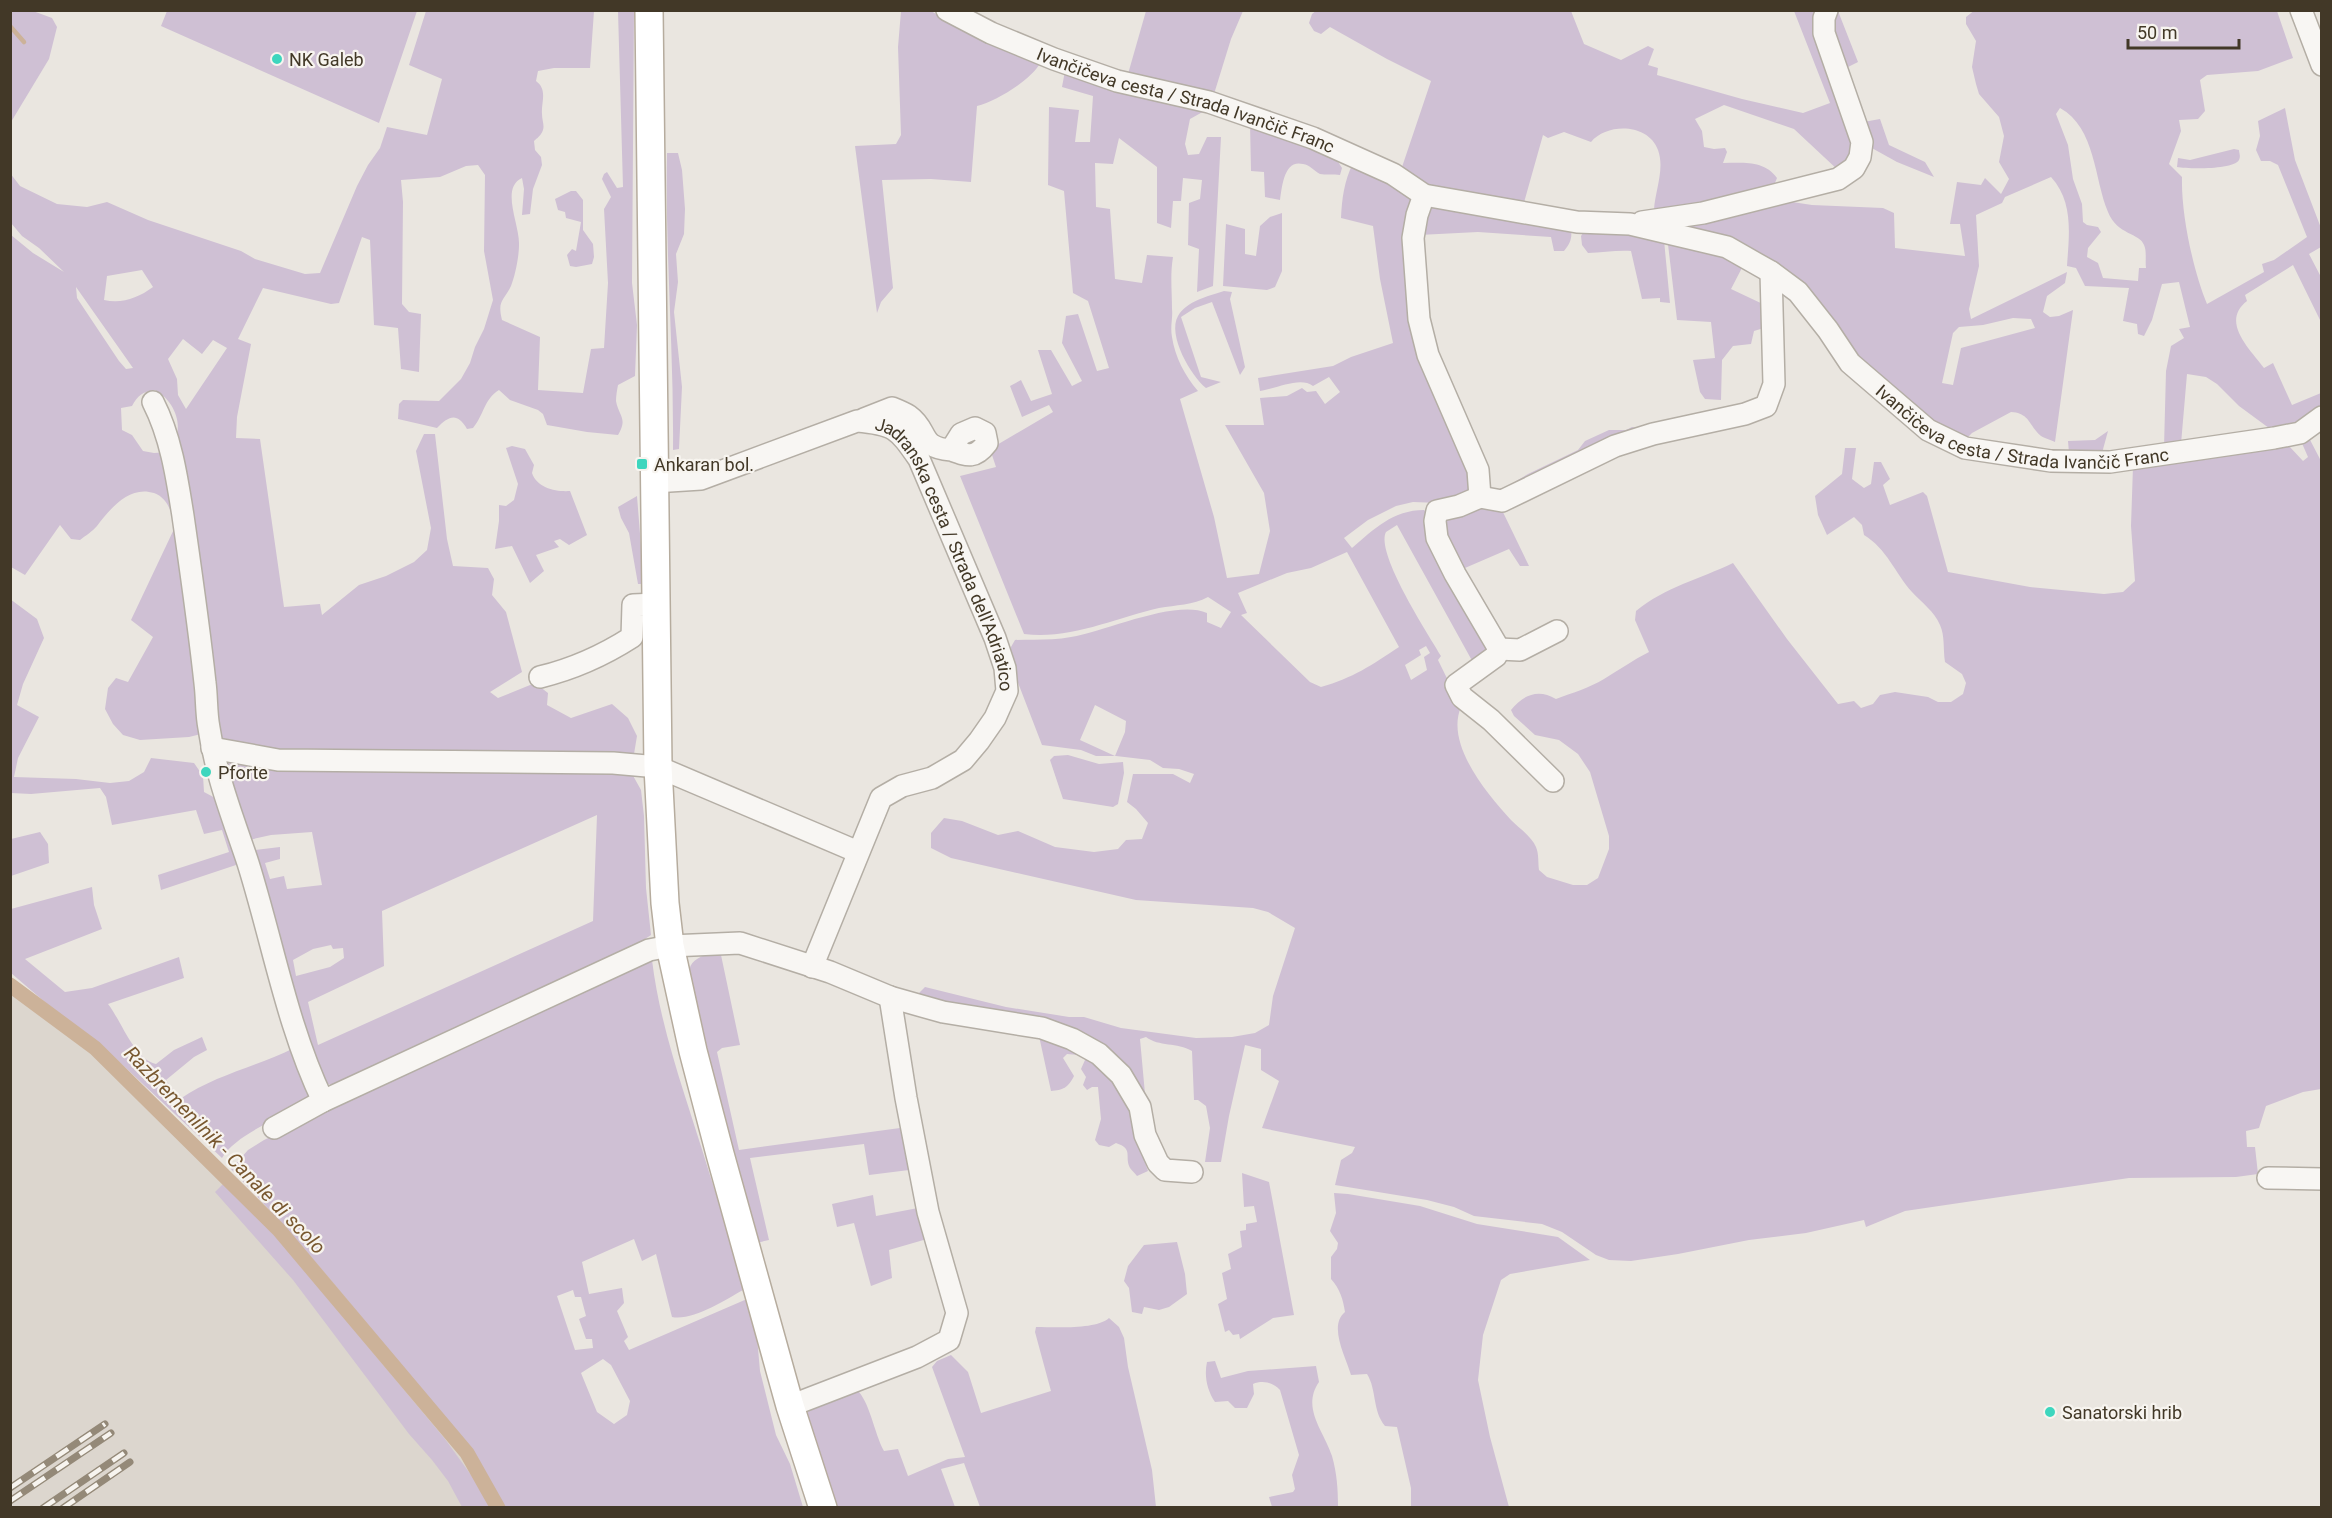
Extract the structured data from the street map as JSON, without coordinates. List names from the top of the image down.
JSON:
{
  "streets": {
    "street": ["Ivančičeva cesta / Strada Ivančič Franc", "Jadranska cesta / Strada dell'Adriatico"]
  },
  "water": ["Razbremenilnik - Canale di scolo"],
  "places": {
    "other": ["NK Galeb", "Pforte", "Sanatorski hrib"],
    "transit": ["Ankaran bol."]
  },
  "scale_bar": "50 m"
}
